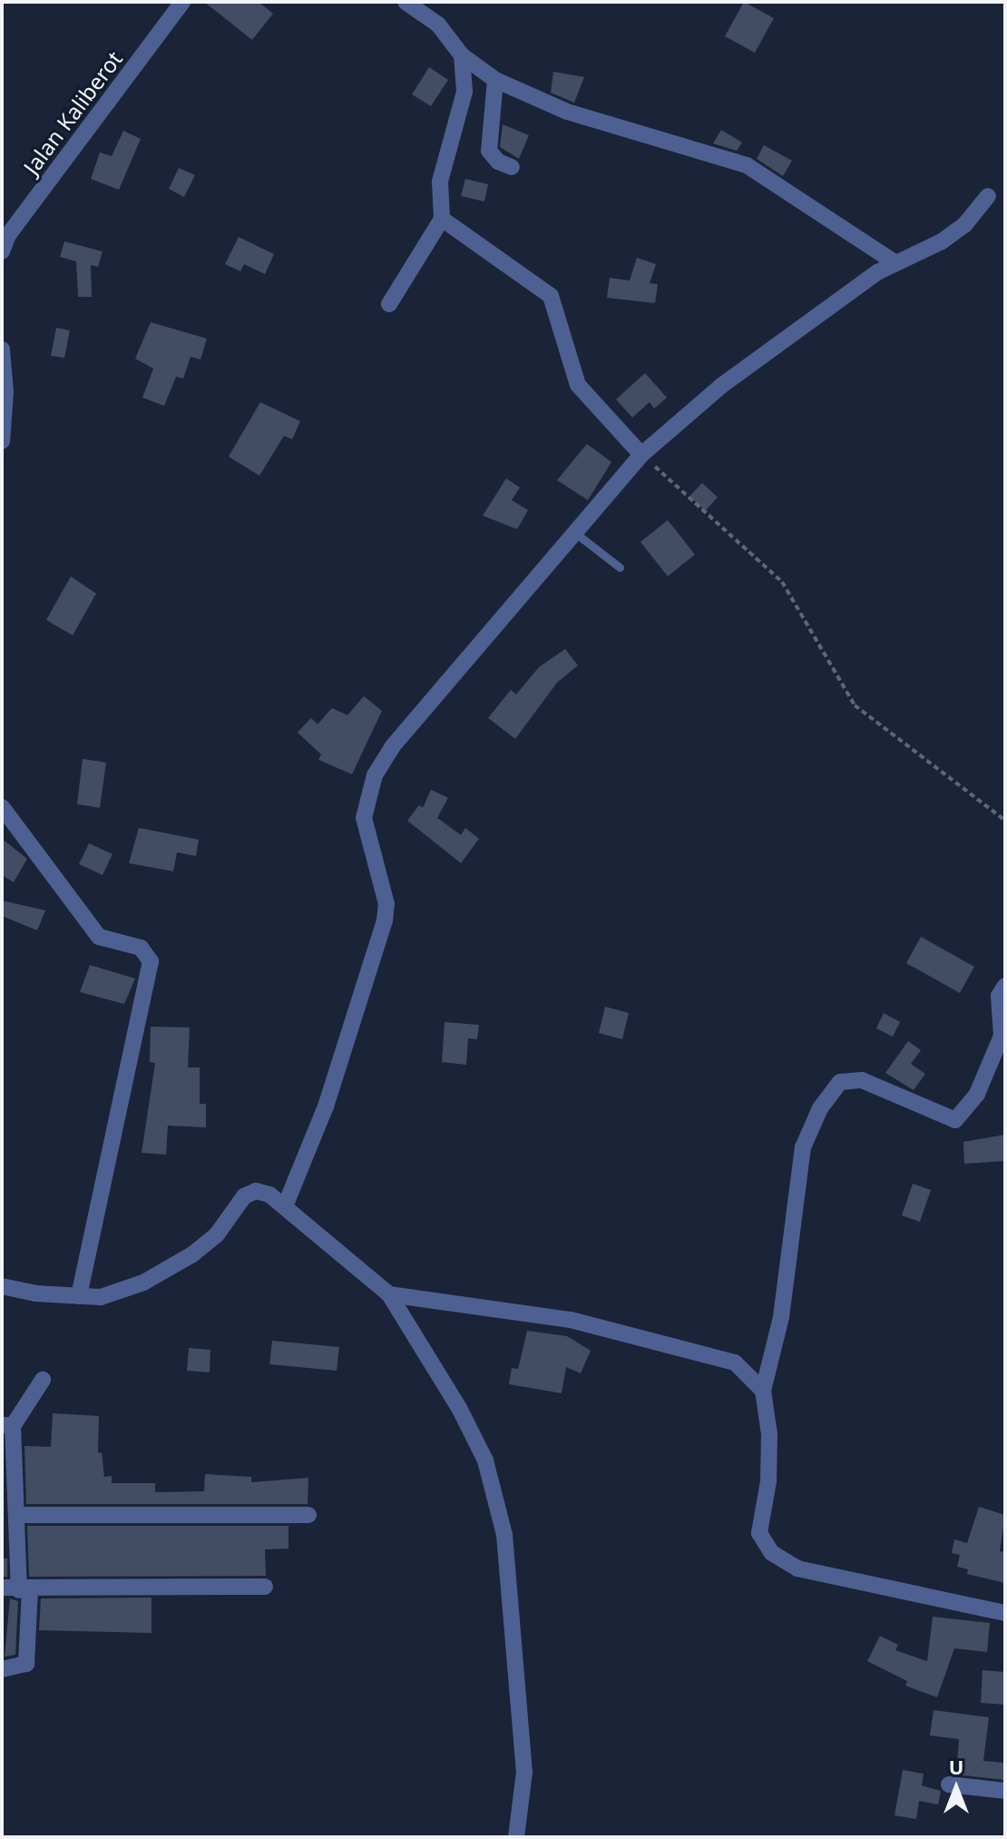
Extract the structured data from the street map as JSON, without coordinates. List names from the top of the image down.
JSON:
{
  "streets": {
    "street": ["Jalan Kaliberot"]
  },
  "north": "top"
}
